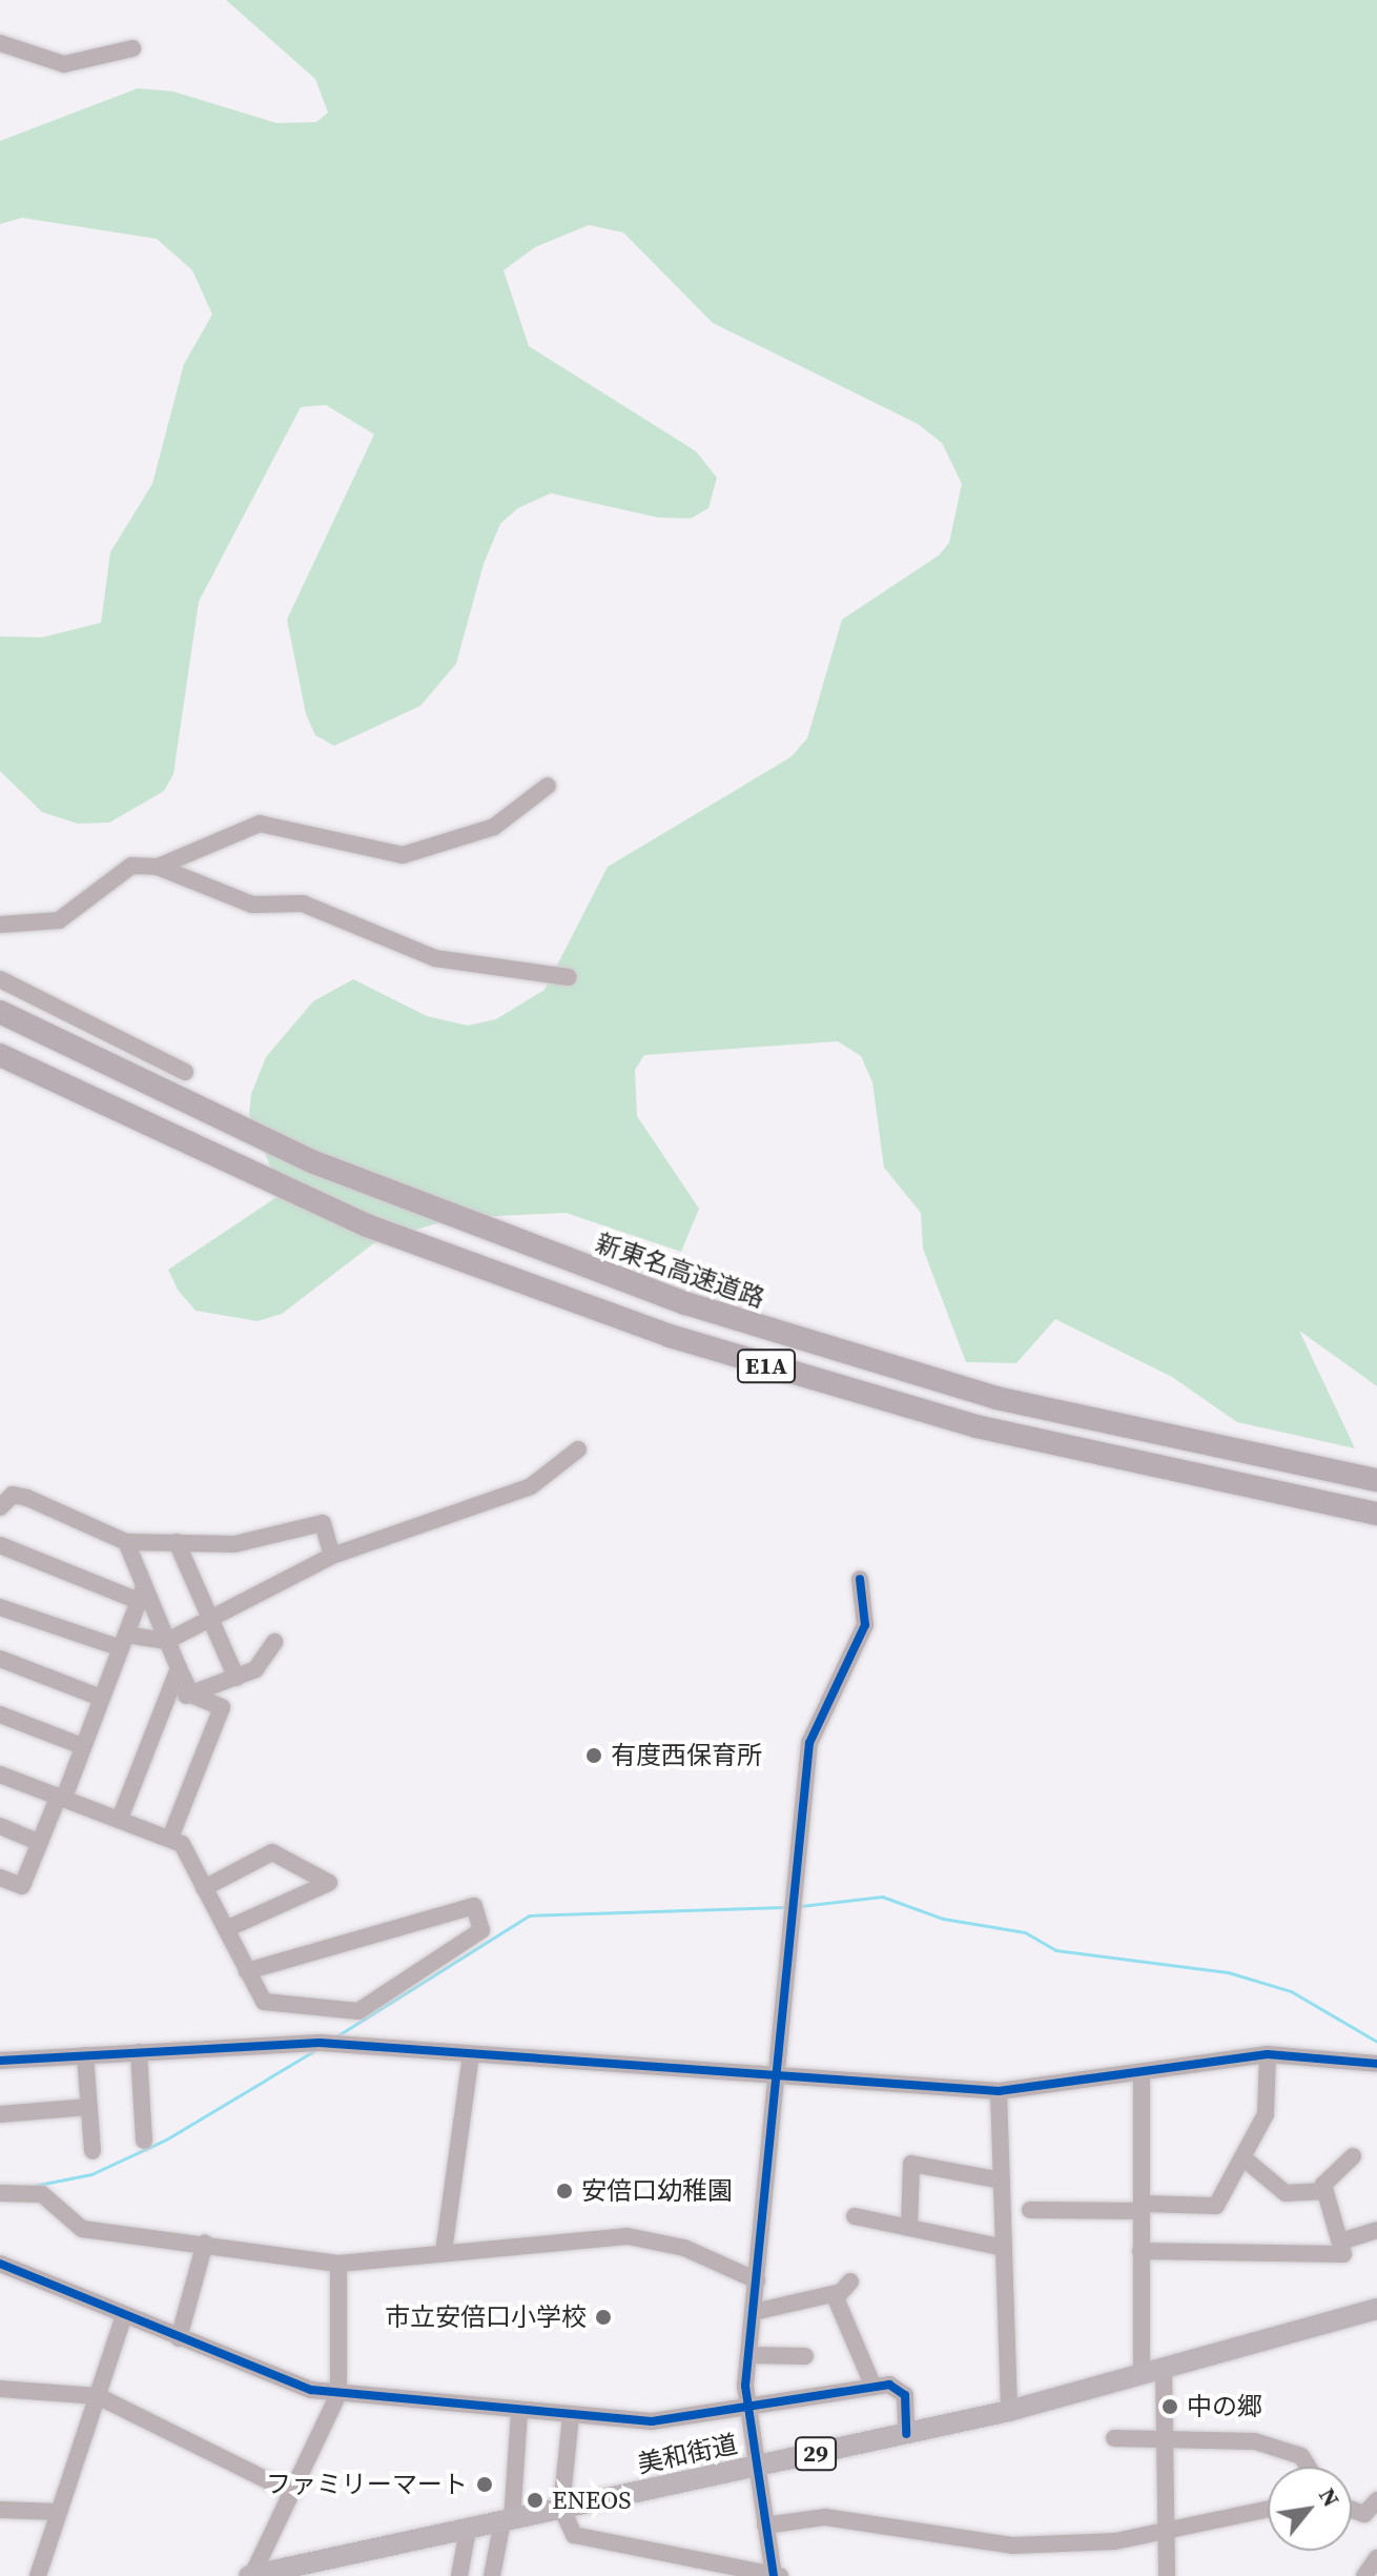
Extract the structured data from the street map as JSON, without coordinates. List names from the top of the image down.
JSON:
{
  "streets": {
    "highway": ["新東名高速道路", "E1A"],
    "main road": ["美和街道", "29"]
  },
  "places": [
    "有度西保育所",
    "安倍口幼稚園",
    "市立安倍口小学校",
    "中の郷",
    "ファミリーマート",
    "ENEOS"
  ],
  "north": "top right"
}
